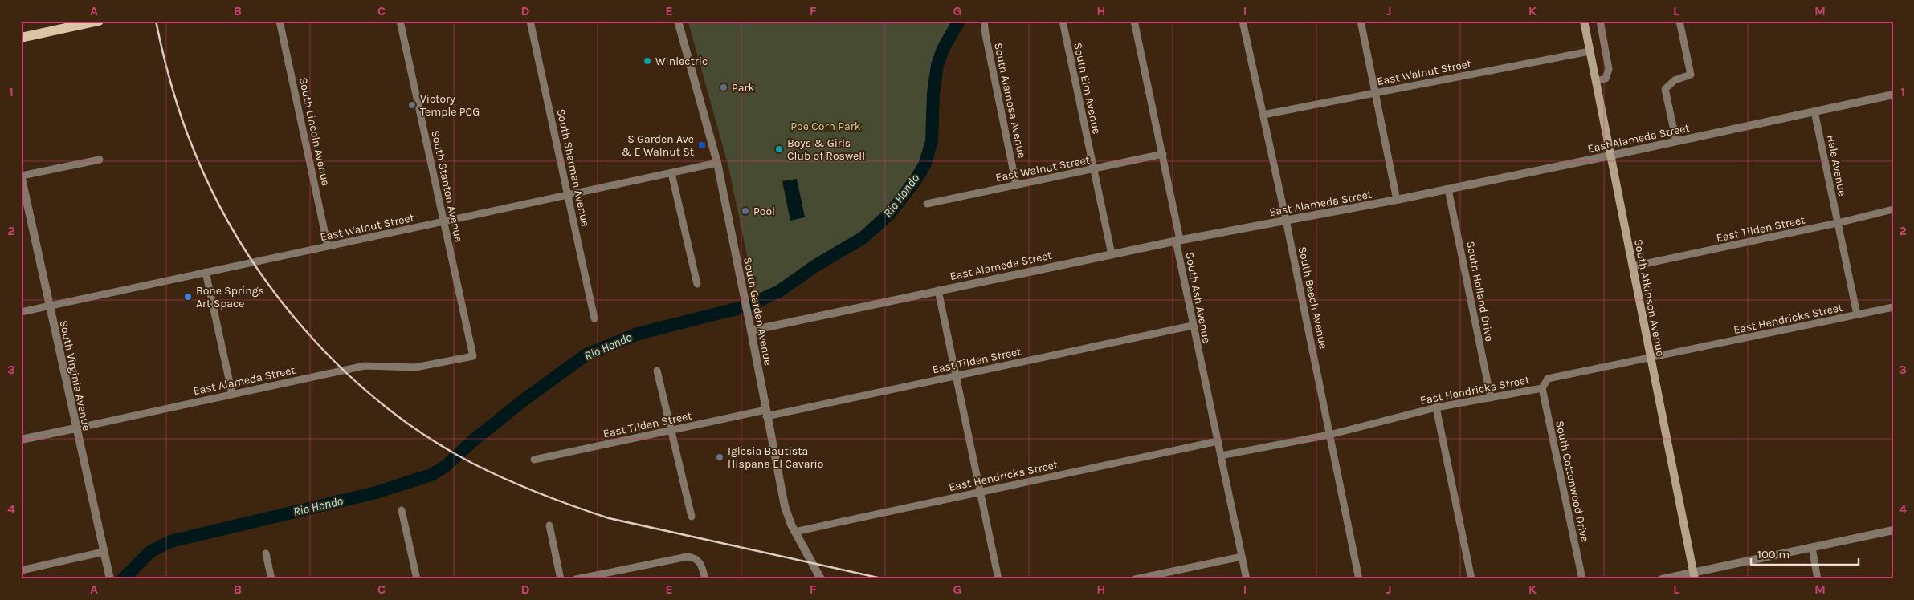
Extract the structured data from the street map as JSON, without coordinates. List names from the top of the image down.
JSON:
{
  "streets": {
    "main road": ["South Atkinson Avenue"],
    "street": [
      "East Walnut Street",
      "South Elm Avenue",
      "South Alamosa Avenue",
      "South Lincoln Avenue",
      "East Alameda Street",
      "Hale Avenue",
      "South Sherman Avenue",
      "South Stanton Avenue",
      "East Tilden Street",
      "South Holland Drive",
      "South Ash Avenue",
      "South Beech Avenue",
      "South Garden Avenue",
      "East Hendricks Street",
      "South Virginia Avenue",
      "South Cottonwood Drive"
    ]
  },
  "crossings": [
    ["East Walnut Street", "South Elm Avenue"],
    ["East Walnut Street", "South Alamosa Avenue"],
    ["East Walnut Street", "South Lincoln Avenue"],
    ["East Walnut Street", "South Sherman Avenue"],
    ["East Walnut Street", "South Stanton Avenue"],
    ["East Walnut Street", "South Ash Avenue"],
    ["East Walnut Street", "South Beech Avenue"],
    ["East Walnut Street", "South Atkinson Avenue"],
    ["East Walnut Street", "South Garden Avenue"],
    ["East Walnut Street", "South Virginia Avenue"],
    ["South Elm Avenue", "East Alameda Street"],
    ["East Alameda Street", "Hale Avenue"],
    ["East Alameda Street", "South Stanton Avenue"],
    ["East Alameda Street", "South Holland Drive"],
    ["East Alameda Street", "South Ash Avenue"],
    ["East Alameda Street", "South Beech Avenue"],
    ["East Alameda Street", "South Atkinson Avenue"],
    ["East Alameda Street", "South Garden Avenue"],
    ["East Alameda Street", "South Virginia Avenue"],
    ["Hale Avenue", "East Tilden Street"],
    ["Hale Avenue", "East Hendricks Street"],
    ["East Tilden Street", "South Ash Avenue"],
    ["East Tilden Street", "South Atkinson Avenue"],
    ["East Tilden Street", "South Garden Avenue"],
    ["South Holland Drive", "East Hendricks Street"],
    ["South Ash Avenue", "East Hendricks Street"],
    ["South Beech Avenue", "East Hendricks Street"],
    ["South Atkinson Avenue", "East Hendricks Street"],
    ["South Garden Avenue", "East Hendricks Street"],
    ["East Hendricks Street", "South Cottonwood Drive"]
  ],
  "water": ["Rio Hondo"],
  "parks": ["Poe Corn Park"],
  "places": {
    "other": [
      "Winlectric",
      "Park",
      "Victory Temple PCG",
      "Boys & Girls Club of Roswell",
      "Pool",
      "Bone Springs Art Space",
      "Iglesia Bautista Hispana El Cavario"
    ],
    "transit": ["S Garden Ave & E Walnut St"]
  },
  "scale_bar": "100 m",
  "grid": {
    "columns": [
      "A",
      "B",
      "C",
      "D",
      "E",
      "F",
      "G",
      "H",
      "I",
      "J",
      "K",
      "L",
      "M"
    ],
    "rows": [
      "1",
      "2",
      "3",
      "4"
    ]
  }
}
